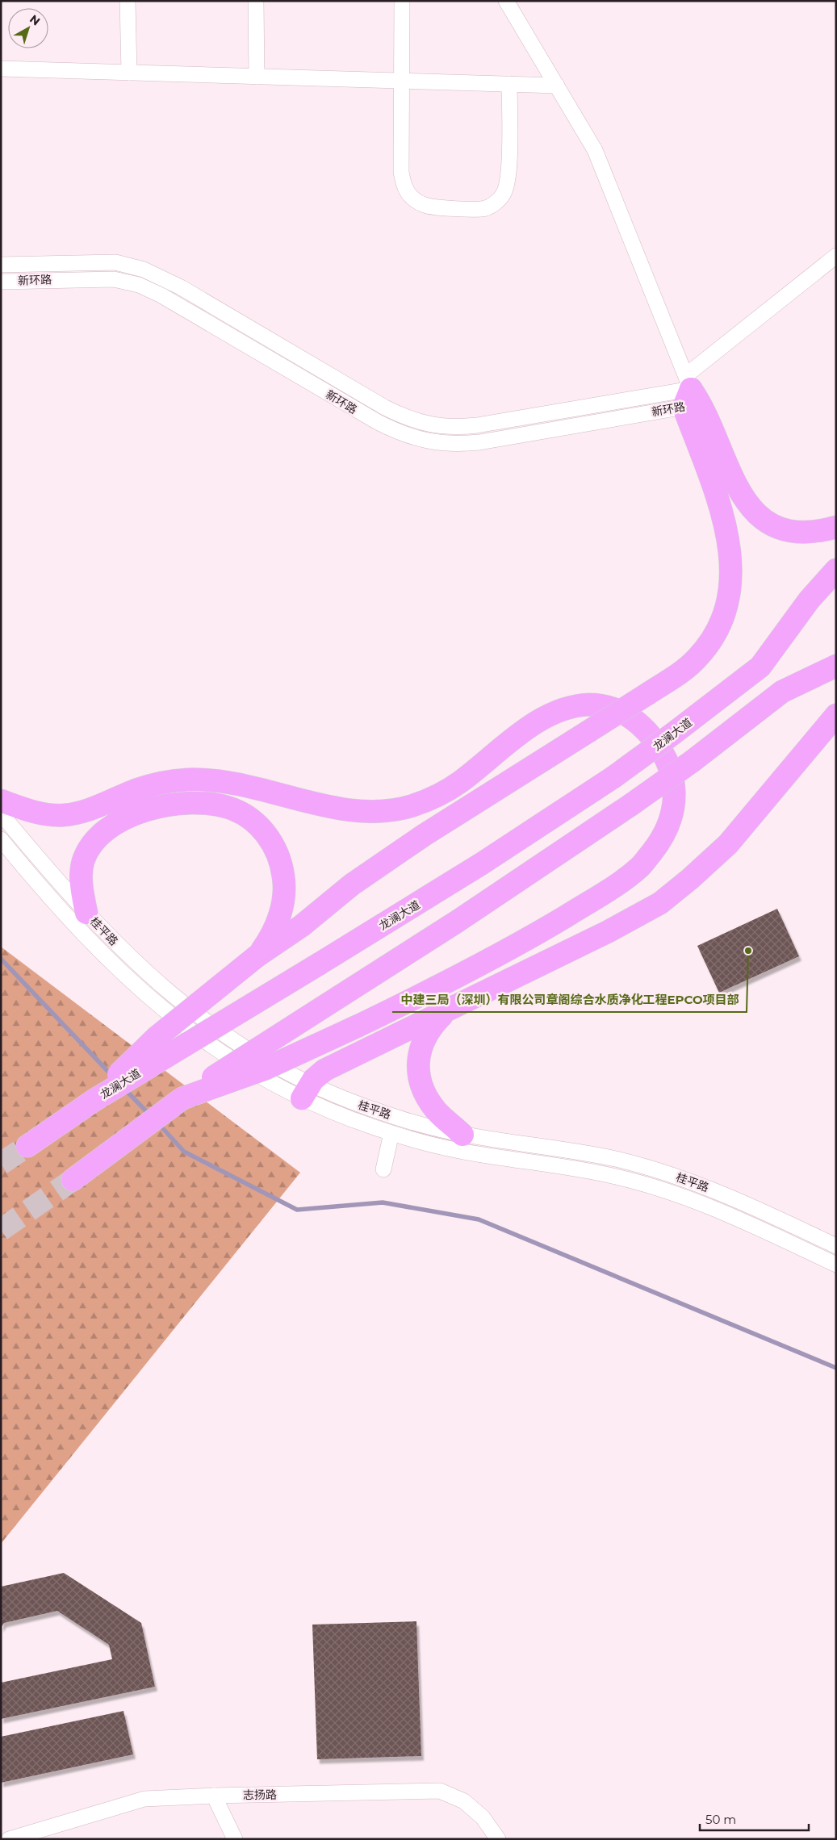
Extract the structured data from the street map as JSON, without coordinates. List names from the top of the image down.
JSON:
{
  "streets": {
    "highway": ["龙澜大道"],
    "street": ["新环路", "桂平路", "志扬路"]
  },
  "places": ["中建三局（深圳）有限公司章阁综合水质净化工程EPCO项目部"],
  "scale_bar": "50 m",
  "north": "top right"
}
